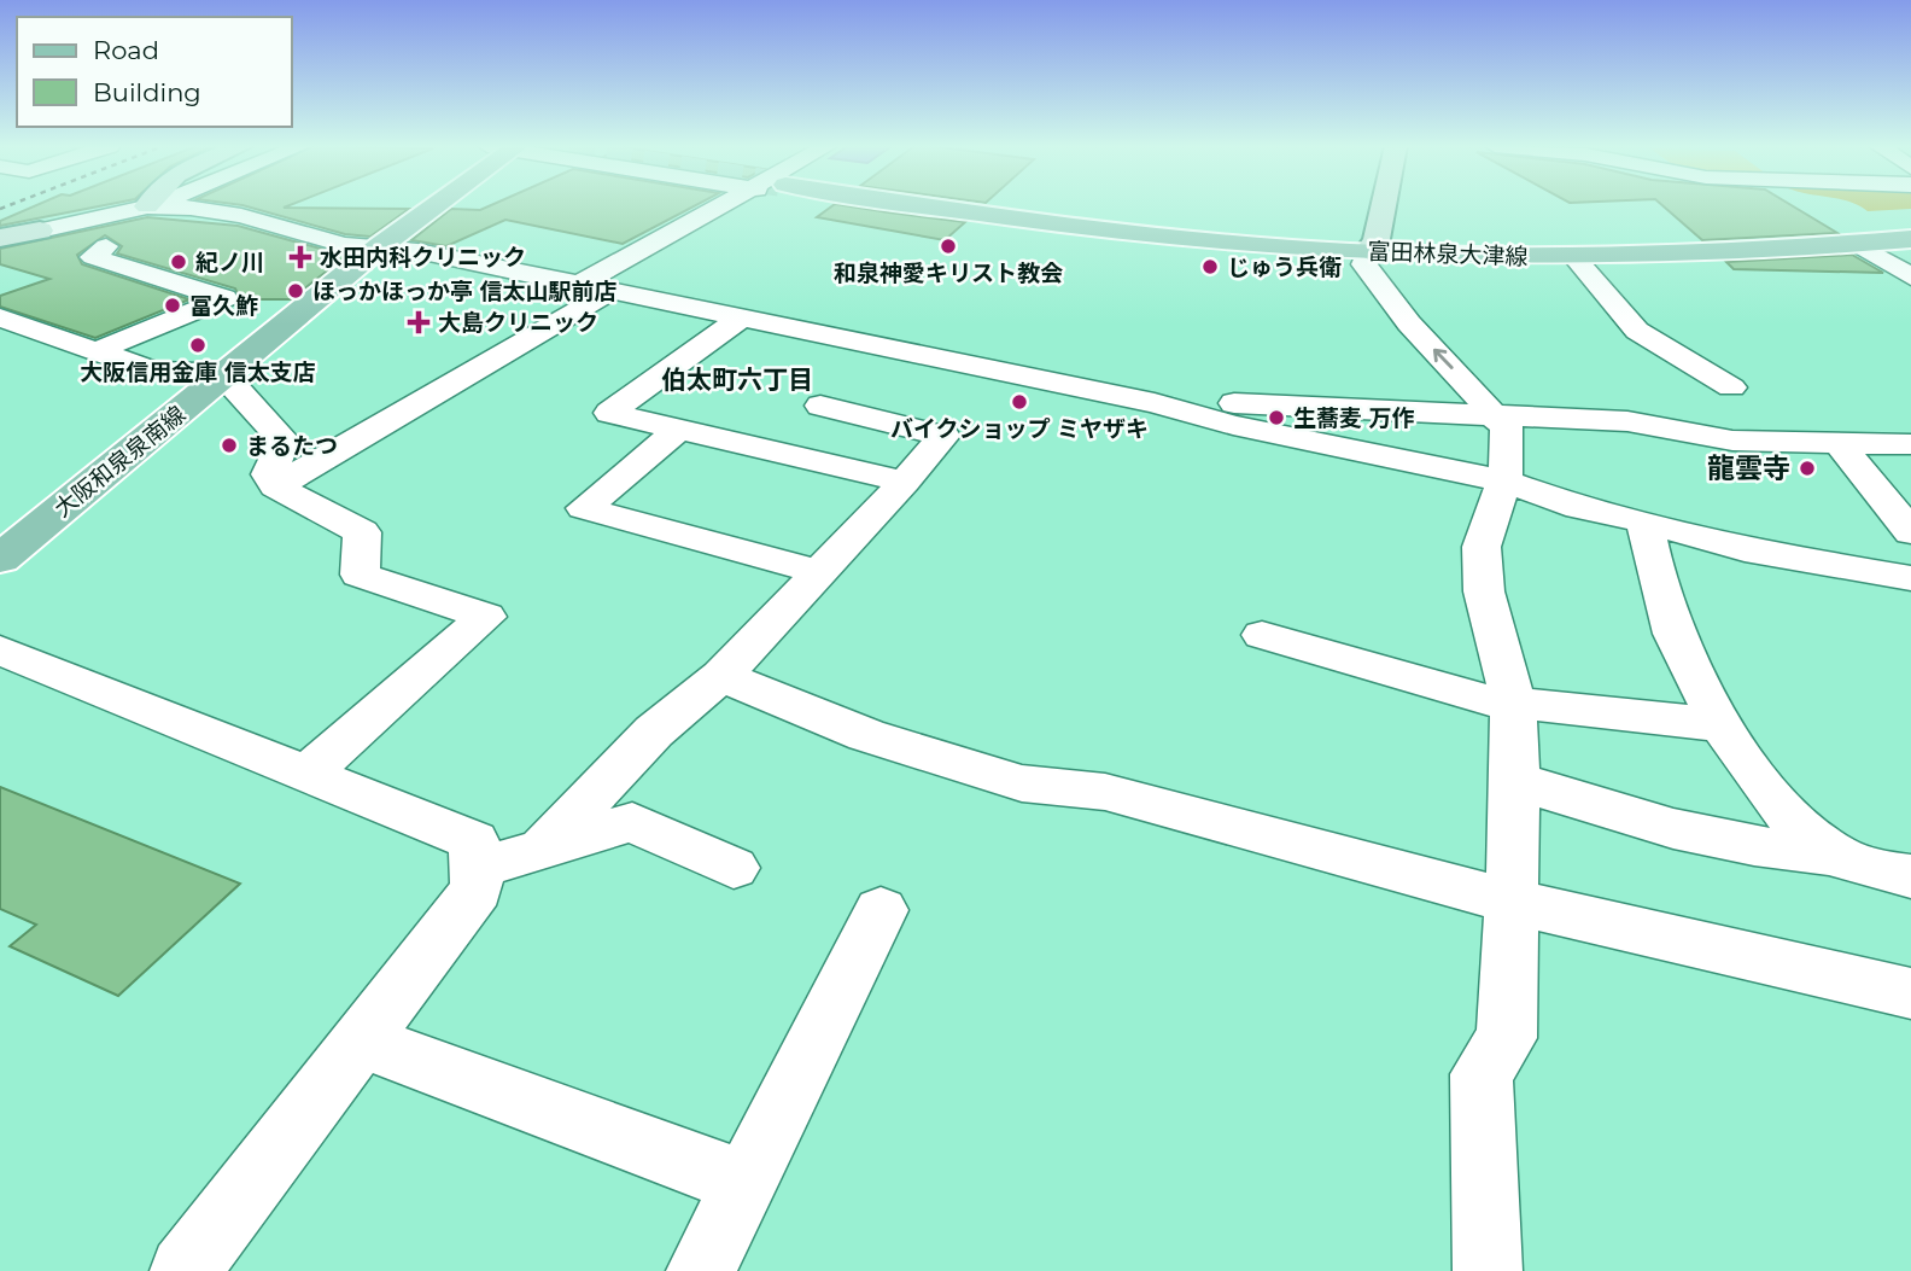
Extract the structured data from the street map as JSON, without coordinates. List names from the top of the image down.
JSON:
{
  "streets": {
    "main road": ["富田林泉大津線", "大阪和泉泉南線"]
  },
  "districts": ["伯太町六丁目"],
  "places": {
    "other": [
      "和泉神愛キリスト教会",
      "紀ノ川",
      "じゅう兵衛",
      "ほっかほっか亭 信太山駅前店",
      "冨久鮓",
      "大阪信用金庫 信太支店",
      "バイクショップ ミヤザキ",
      "生蕎麦 万作",
      "まるたつ",
      "龍雲寺"
    ],
    "health": ["水田内科クリニック", "大島クリニック"]
  },
  "legend": ["Road", "Building"]
}
